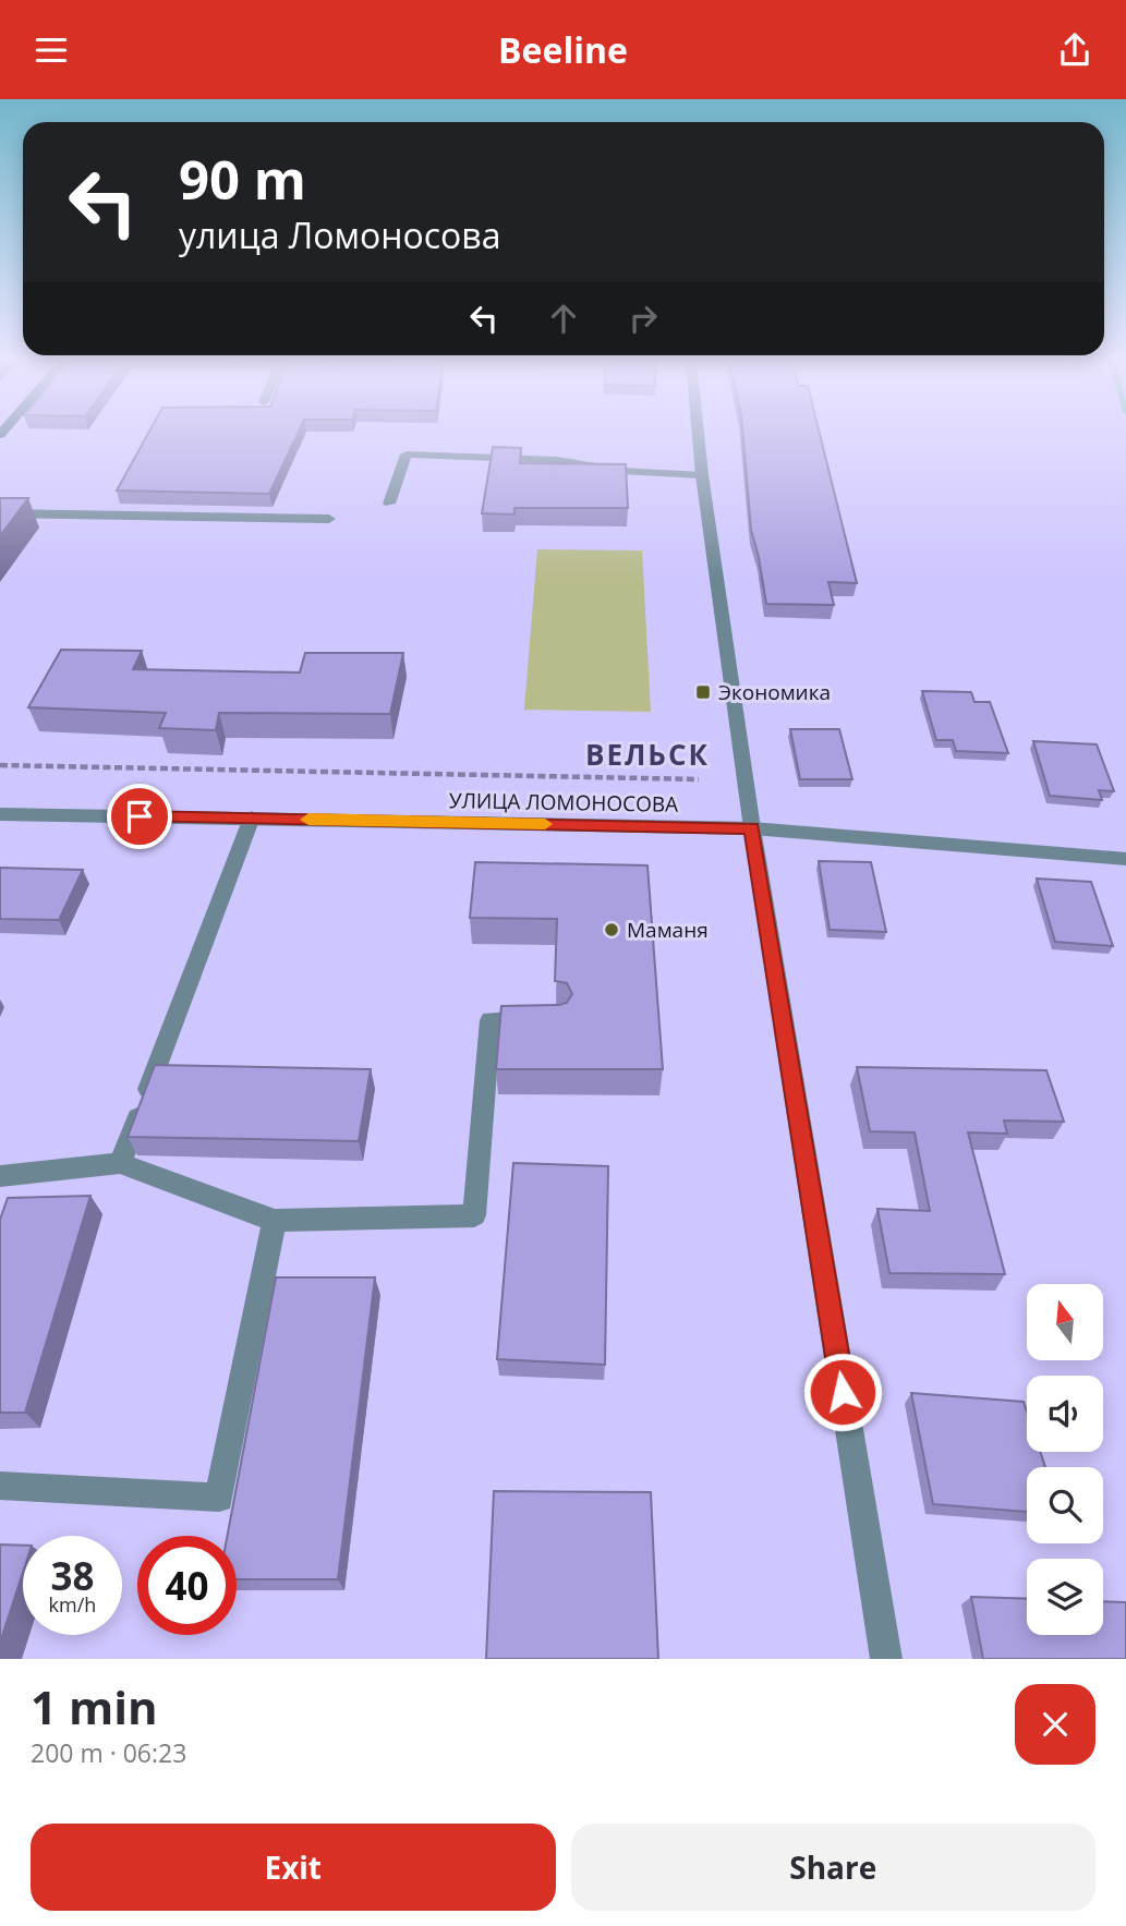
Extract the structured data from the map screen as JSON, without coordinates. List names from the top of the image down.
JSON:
{
  "streets": {
    "street": ["УЛИЦА ЛОМОНОСОВА"]
  },
  "districts": ["ВЕЛЬСК"],
  "places": {
    "transit": ["Экономика"],
    "other": ["Маманя"]
  },
  "north": "top",
  "page": {
    "header": "Beeline",
    "turn": ["90 m", "улица Ломоносова"],
    "speed": "38 km/h",
    "limit": "40",
    "heading": ["1 min", "200 m · 06:23"],
    "buttons": ["Exit", "Share"]
  }
}
